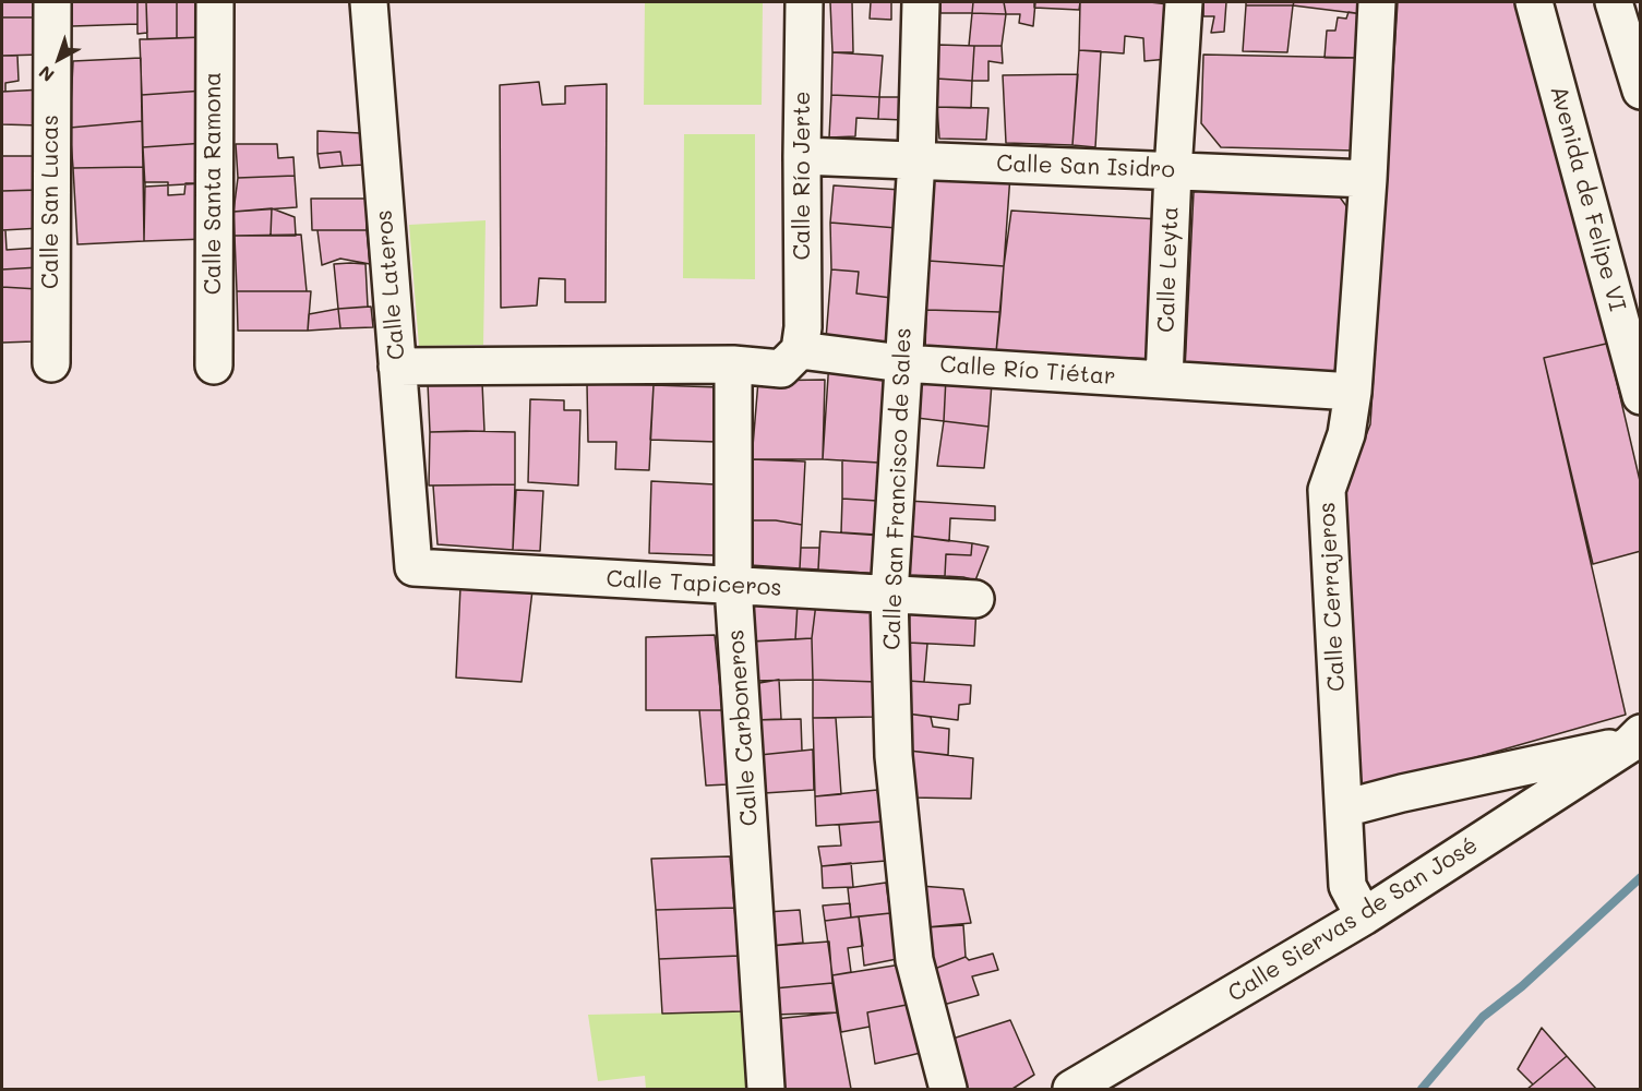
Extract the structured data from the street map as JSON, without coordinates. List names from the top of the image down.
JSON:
{
  "streets": {
    "main road": [
      "Calle San Isidro",
      "Calle Río Jerte",
      "Calle Santa Ramona",
      "Avenida de Felipe VI",
      "Calle San Lucas",
      "Calle Leyta",
      "Calle Lateros",
      "Calle Río Tiétar",
      "Calle San Francisco de Sales",
      "Calle Tapiceros",
      "Calle Cerrajeros",
      "Calle Carboneros",
      "Calle Siervas de San José"
    ]
  },
  "crossings": [
    ["Calle San Isidro", "Calle Río Jerte"],
    ["Calle San Isidro", "Calle Leyta"],
    ["Calle San Isidro", "Calle San Francisco de Sales"],
    ["Calle San Isidro", "Calle Cerrajeros"],
    ["Calle Río Jerte", "Calle Río Tiétar"],
    ["Calle Leyta", "Calle Río Tiétar"],
    ["Calle Lateros", "Calle Tapiceros"],
    ["Calle Río Tiétar", "Calle San Francisco de Sales"],
    ["Calle Río Tiétar", "Calle Cerrajeros"],
    ["Calle San Francisco de Sales", "Calle Tapiceros"],
    ["Calle Tapiceros", "Calle Carboneros"],
    ["Calle Cerrajeros", "Calle Siervas de San José"]
  ],
  "north": "bottom left"
}
